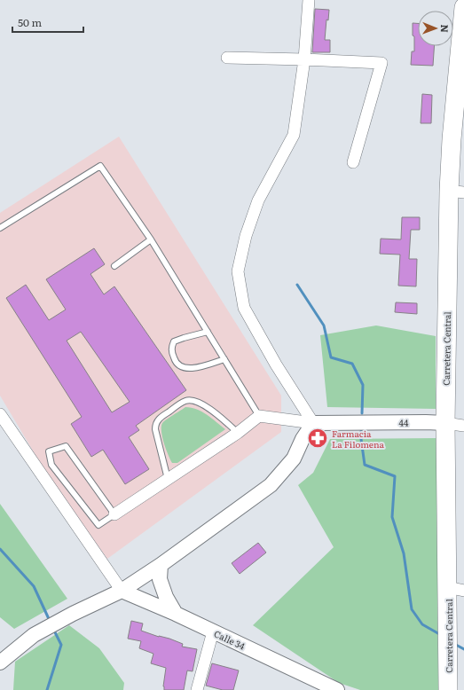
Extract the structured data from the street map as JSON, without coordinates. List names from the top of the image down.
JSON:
{
  "streets": {
    "highway": ["Carretera Central"],
    "street": ["44", "Calle 34"]
  },
  "crossings": [
    ["Carretera Central", "44"]
  ],
  "places": {
    "pharmacy": ["Farmacia La Filomena"]
  },
  "scale_bar": "50 m",
  "north": "right"
}
